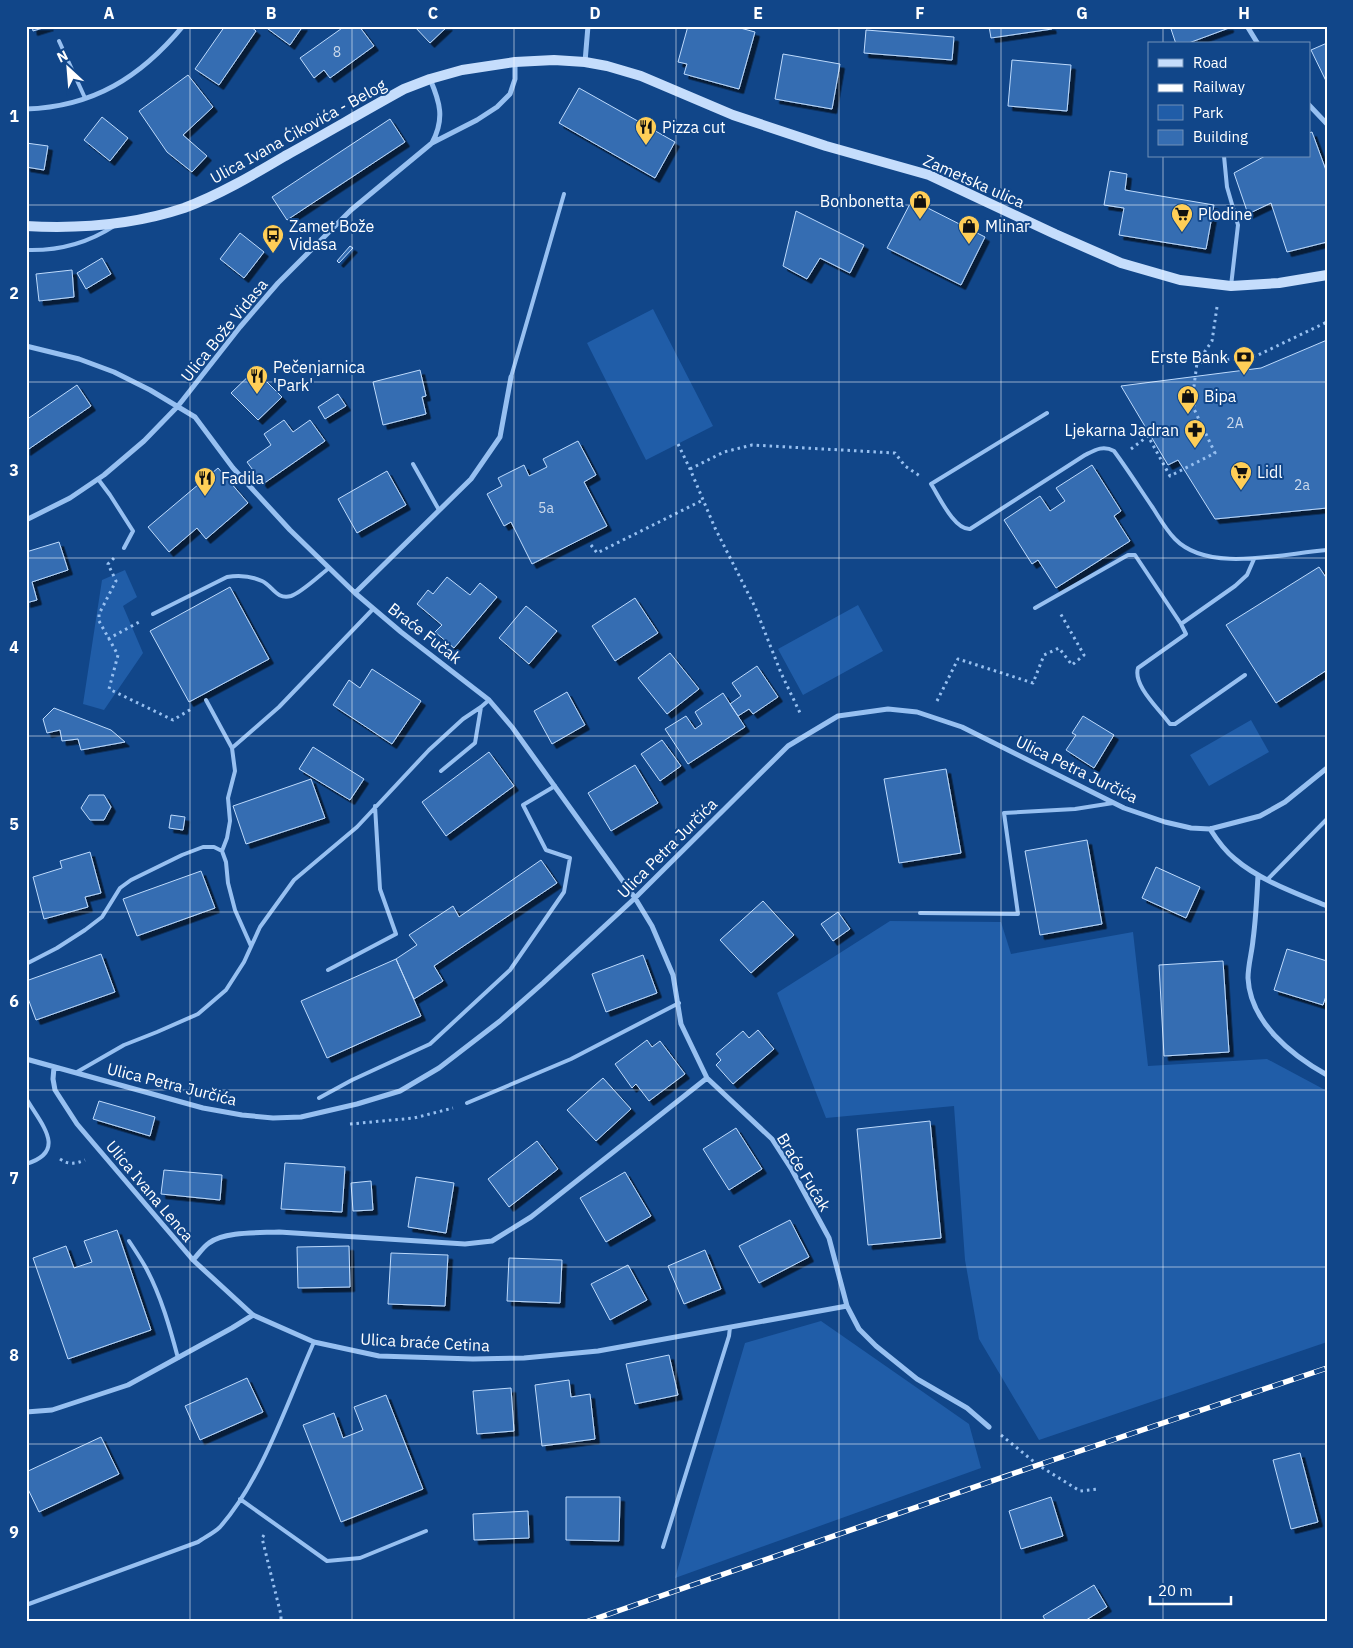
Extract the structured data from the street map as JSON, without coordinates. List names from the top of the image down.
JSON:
{
  "streets": {
    "main road": ["Ulica Ivana Ćikovića - Belog", "Zametska ulica"],
    "street": [
      "Ulica Bože Vidasa",
      "Braće Fučak",
      "Ulica Petra Jurčića",
      "Braće Fućak",
      "Ulica Ivana Lenca",
      "Ulica braće Cetina"
    ]
  },
  "crossings": [
    ["Ulica Ivana Ćikovića - Belog", "Zametska ulica"],
    ["Ulica Ivana Ćikovića - Belog", "Ulica Bože Vidasa"],
    ["Ulica Bože Vidasa", "Braće Fučak"],
    ["Braće Fučak", "Ulica Petra Jurčića"],
    ["Braće Fučak", "Braće Fućak"],
    ["Ulica Petra Jurčića", "Braće Fućak"],
    ["Ulica Petra Jurčića", "Ulica Ivana Lenca"],
    ["Braće Fućak", "Ulica braće Cetina"],
    ["Ulica Ivana Lenca", "Ulica braće Cetina"]
  ],
  "places": {
    "restaurant": ["Pizza cut", "Pečenjarnica 'Park'", "Fadila"],
    "shop": ["Bonbonetta", "Mlinar", "Bipa"],
    "supermarket": ["Plodine", "Lidl"],
    "bus stop": ["Zamet Bože Vidasa"],
    "bank": ["Erste Bank"],
    "pharmacy": ["Ljekarna Jadran"]
  },
  "house_numbers": [
    "8",
    "2A",
    "2a",
    "5a"
  ],
  "legend": [
    "Road",
    "Railway",
    "Park",
    "Building"
  ],
  "scale_bar": "20 m",
  "north": "top left",
  "grid": {
    "columns": [
      "A",
      "B",
      "C",
      "D",
      "E",
      "F",
      "G",
      "H"
    ],
    "rows": [
      "1",
      "2",
      "3",
      "4",
      "5",
      "6",
      "7",
      "8",
      "9"
    ]
  }
}
